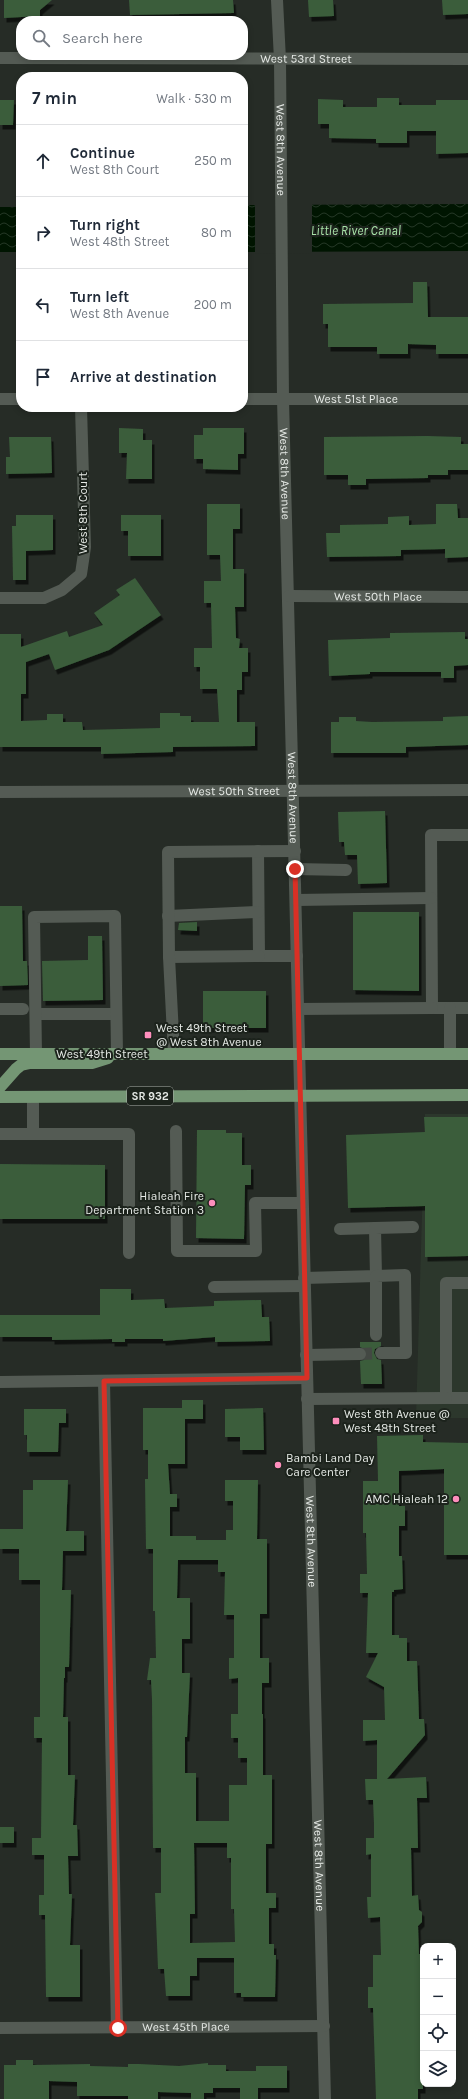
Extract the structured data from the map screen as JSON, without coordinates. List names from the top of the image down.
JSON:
{
  "streets": {
    "main road": ["West 49th Street", "SR 932"],
    "street": [
      "West 53rd Street",
      "West 8th Avenue",
      "West 51st Place",
      "West 8th Court",
      "West 50th Place",
      "West 50th Street",
      "West 45th Place"
    ]
  },
  "crossings": [
    ["West 53rd Street", "West 8th Avenue"],
    ["West 8th Avenue", "West 51st Place"],
    ["West 8th Avenue", "West 50th Place"],
    ["West 8th Avenue", "West 50th Street"],
    ["West 8th Avenue", "West 49th Street"],
    ["West 8th Avenue", "SR 932"],
    ["West 8th Avenue", "West 45th Place"]
  ],
  "water": ["Little River Canal"],
  "places": {
    "transit": ["West 49th Street @ West 8th Avenue", "West 8th Avenue @ West 48th Street"],
    "other": ["Hialeah Fire Department Station 3", "Bambi Land Day Care Center", "AMC Hialeah 12"]
  },
  "page": {
    "search": "Search here",
    "heading": ["7 min", "Walk · 530 m"],
    "list": [
      ["Continue", "West 8th Court", "250 m"],
      ["Turn right", "West 48th Street", "80 m"],
      ["Turn left", "West 8th Avenue", "200 m"],
      "Arrive at destination"
    ],
    "map_buttons": ["+", "−"]
  }
}
